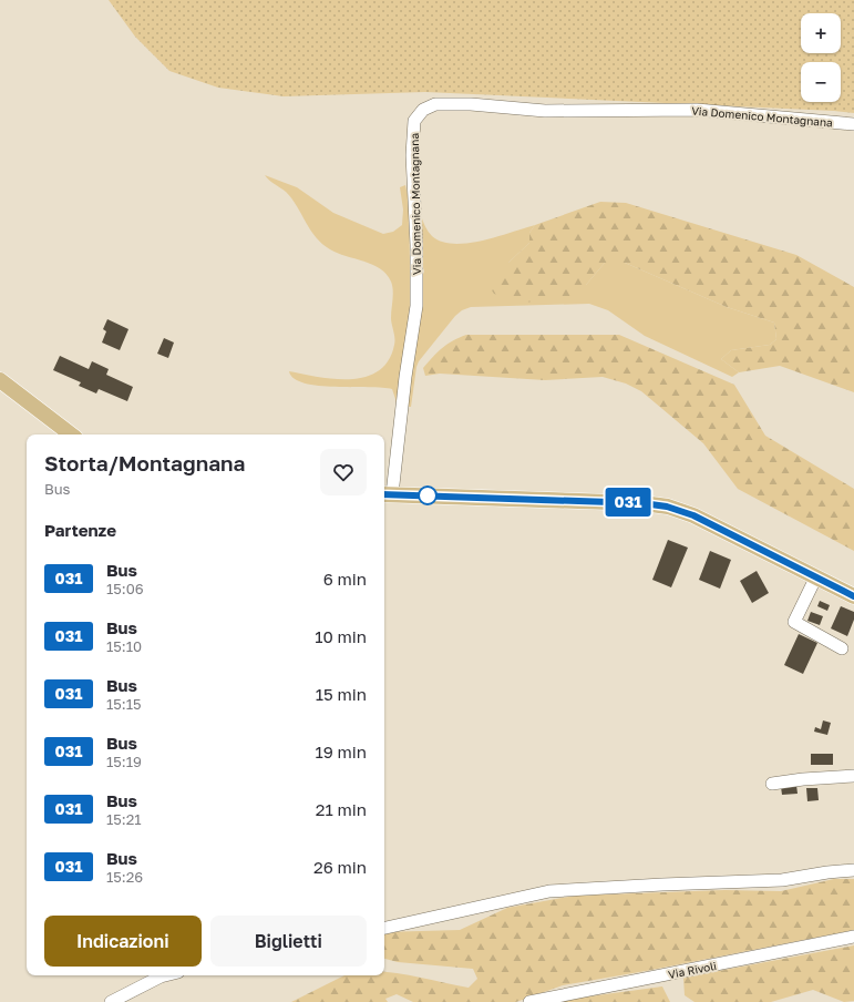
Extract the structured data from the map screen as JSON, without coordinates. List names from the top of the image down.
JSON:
{
  "streets": {
    "street": ["Via Domenico Montagnana", "Via Rivoli"]
  },
  "lines": ["bus line 031"],
  "page": {
    "on_map": "031",
    "map_buttons": ["+", "−"],
    "heading": [
      ["Storta/Montagnana", "Bus"],
      "Partenze"
    ],
    "list": [
      {
        "mark": "031",
        "name": "Bus",
        "note": "15:06",
        "value": "6 min"
      },
      {
        "mark": "031",
        "name": "Bus",
        "note": "15:10",
        "value": "10 min"
      },
      {
        "mark": "031",
        "name": "Bus",
        "note": "15:15",
        "value": "15 min"
      },
      {
        "mark": "031",
        "name": "Bus",
        "note": "15:19",
        "value": "19 min"
      },
      {
        "mark": "031",
        "name": "Bus",
        "note": "15:21",
        "value": "21 min"
      },
      {
        "mark": "031",
        "name": "Bus",
        "note": "15:26",
        "value": "26 min"
      }
    ],
    "buttons": ["Indicazioni", "Biglietti"]
  }
}
